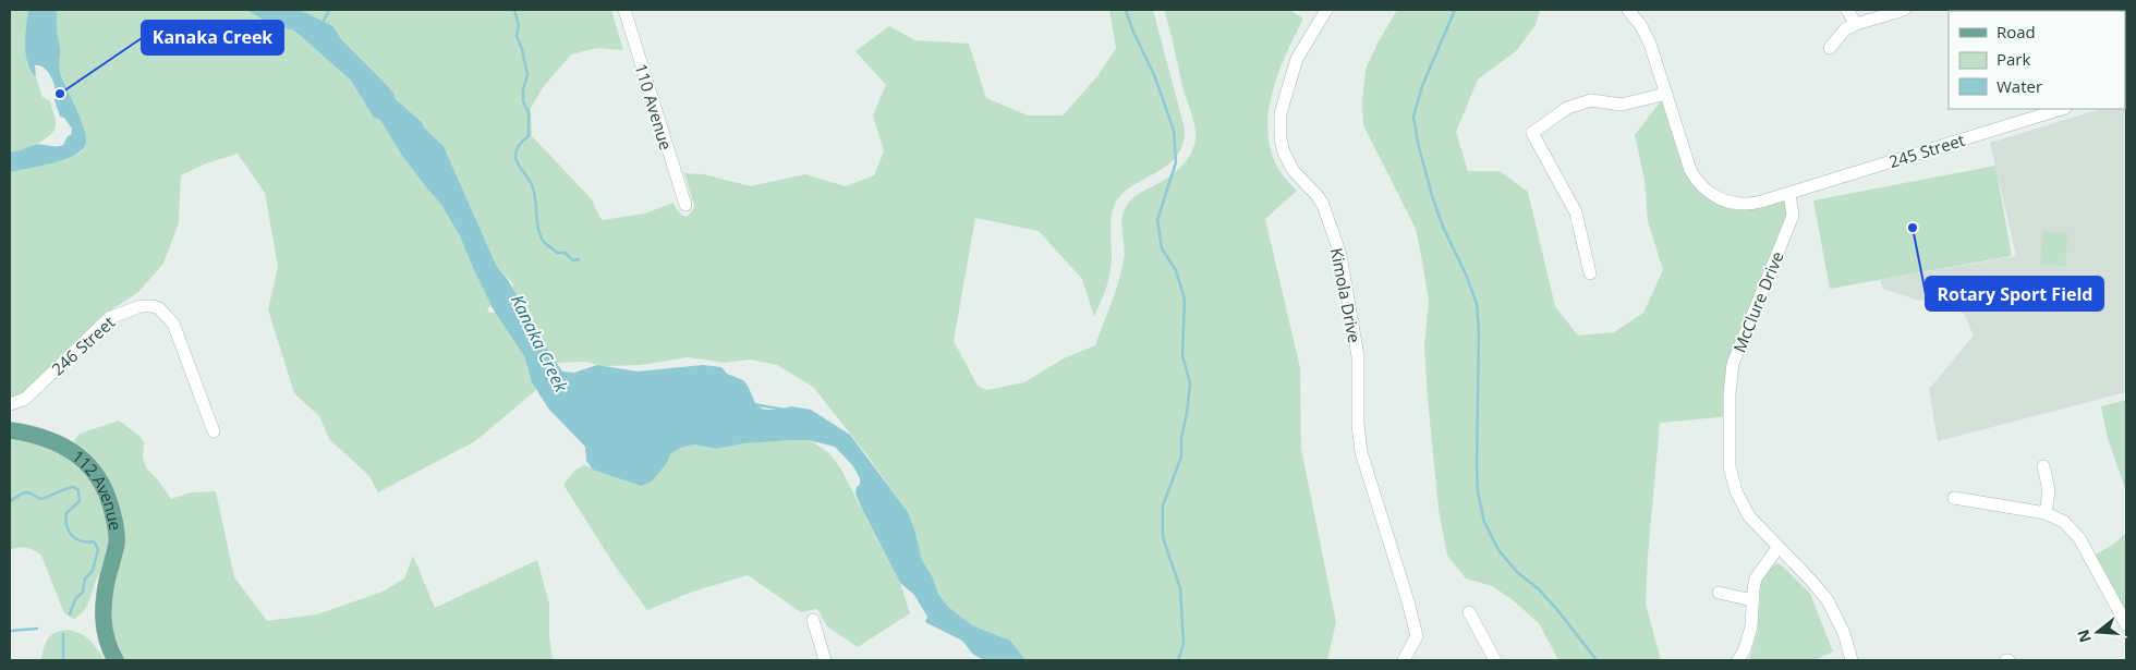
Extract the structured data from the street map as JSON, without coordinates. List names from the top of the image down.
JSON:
{
  "streets": {
    "main road": ["112 Avenue"],
    "street": [
      "110 Avenue",
      "245 Street",
      "Kimola Drive",
      "McClure Drive",
      "246 Street"
    ]
  },
  "crossings": [
    ["245 Street", "McClure Drive"]
  ],
  "water": ["Kanaka Creek"],
  "places": ["Kanaka Creek", "Rotary Sport Field"],
  "legend": ["Road", "Park", "Water"],
  "north": "left"
}
